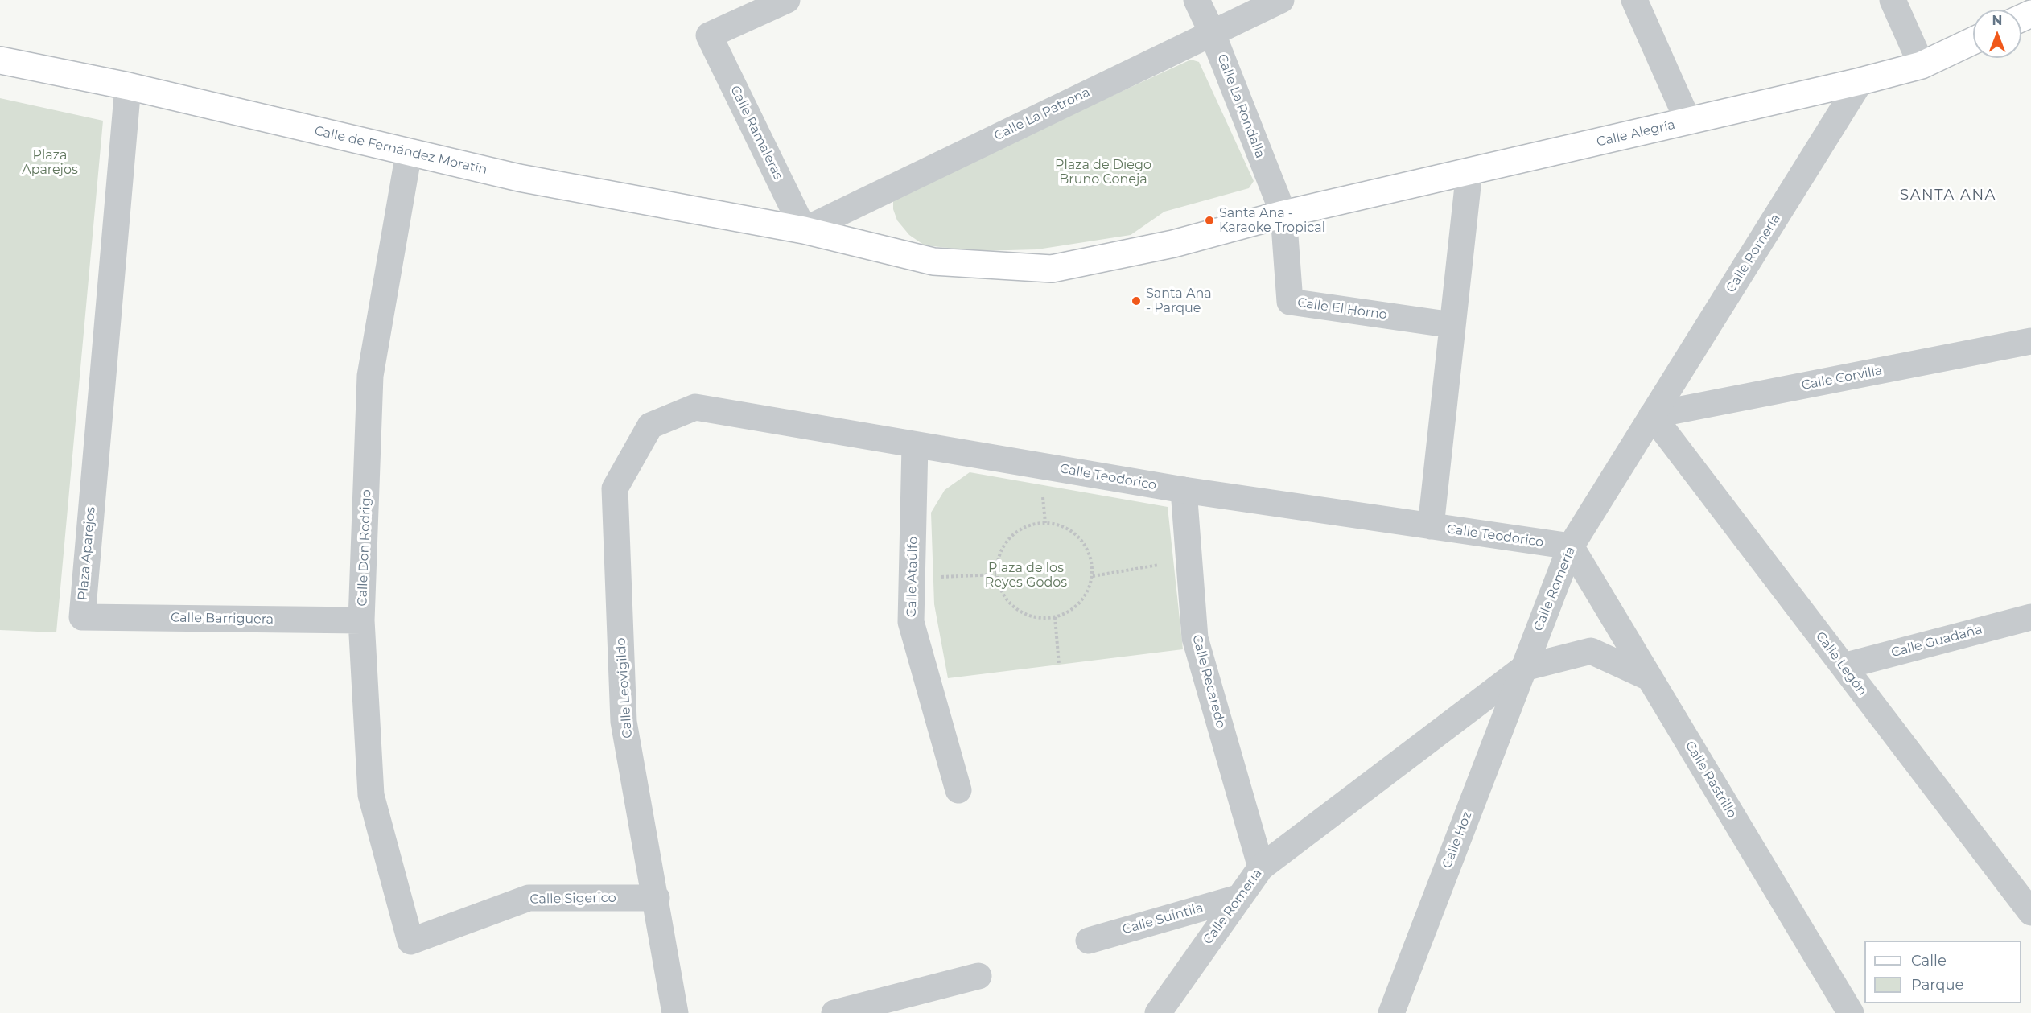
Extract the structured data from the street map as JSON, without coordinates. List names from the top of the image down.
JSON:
{
  "streets": {
    "main road": ["Calle Alegría", "Calle de Fernández Moratín"],
    "street": [
      "Calle La Rondalla",
      "Calle La Patrona",
      "Calle Ramaleras",
      "Calle Romería",
      "Calle El Horno",
      "Calle Corvilla",
      "Calle Teodorico",
      "Calle Don Rodrigo",
      "Plaza Aparejos",
      "Calle Ataúlfo",
      "Calle Barriguera",
      "Calle Guadaña",
      "Calle Legón",
      "Calle Recaredo",
      "Calle Leovigildo",
      "Calle Rastrillo",
      "Calle Hoz",
      "Calle Sigerico",
      "Calle Suintila"
    ]
  },
  "crossings": [
    ["Calle La Rondalla", "Calle La Patrona"],
    ["Calle La Rondalla", "Calle Alegría"],
    ["Calle La Rondalla", "Calle El Horno"],
    ["Calle La Patrona", "Calle Ramaleras"],
    ["Calle La Patrona", "Calle de Fernández Moratín"],
    ["Calle Ramaleras", "Calle de Fernández Moratín"],
    ["Calle Alegría", "Calle Romería"],
    ["Calle Alegría", "Calle El Horno"],
    ["Calle de Fernández Moratín", "Calle Don Rodrigo"],
    ["Calle de Fernández Moratín", "Plaza Aparejos"],
    ["Calle Romería", "Calle Corvilla"],
    ["Calle Romería", "Calle Teodorico"],
    ["Calle Romería", "Calle Legón"],
    ["Calle Romería", "Calle Recaredo"],
    ["Calle Romería", "Calle Rastrillo"],
    ["Calle Romería", "Calle Hoz"],
    ["Calle Romería", "Calle Suintila"],
    ["Calle Corvilla", "Calle Legón"],
    ["Calle Teodorico", "Calle Ataúlfo"],
    ["Calle Teodorico", "Calle Recaredo"],
    ["Calle Teodorico", "Calle Leovigildo"],
    ["Calle Teodorico", "Calle Rastrillo"],
    ["Calle Don Rodrigo", "Calle Barriguera"],
    ["Calle Don Rodrigo", "Calle Sigerico"],
    ["Plaza Aparejos", "Calle Barriguera"],
    ["Calle Guadaña", "Calle Legón"],
    ["Calle Leovigildo", "Calle Sigerico"]
  ],
  "districts": ["SANTA ANA"],
  "parks": ["Plaza Aparejos", "Plaza de Diego Bruno Coneja", "Plaza de los Reyes Godos"],
  "places": ["Santa Ana - Karaoke Tropical", "Santa Ana - Parque"],
  "legend": ["Calle", "Parque"],
  "north": "top"
}
